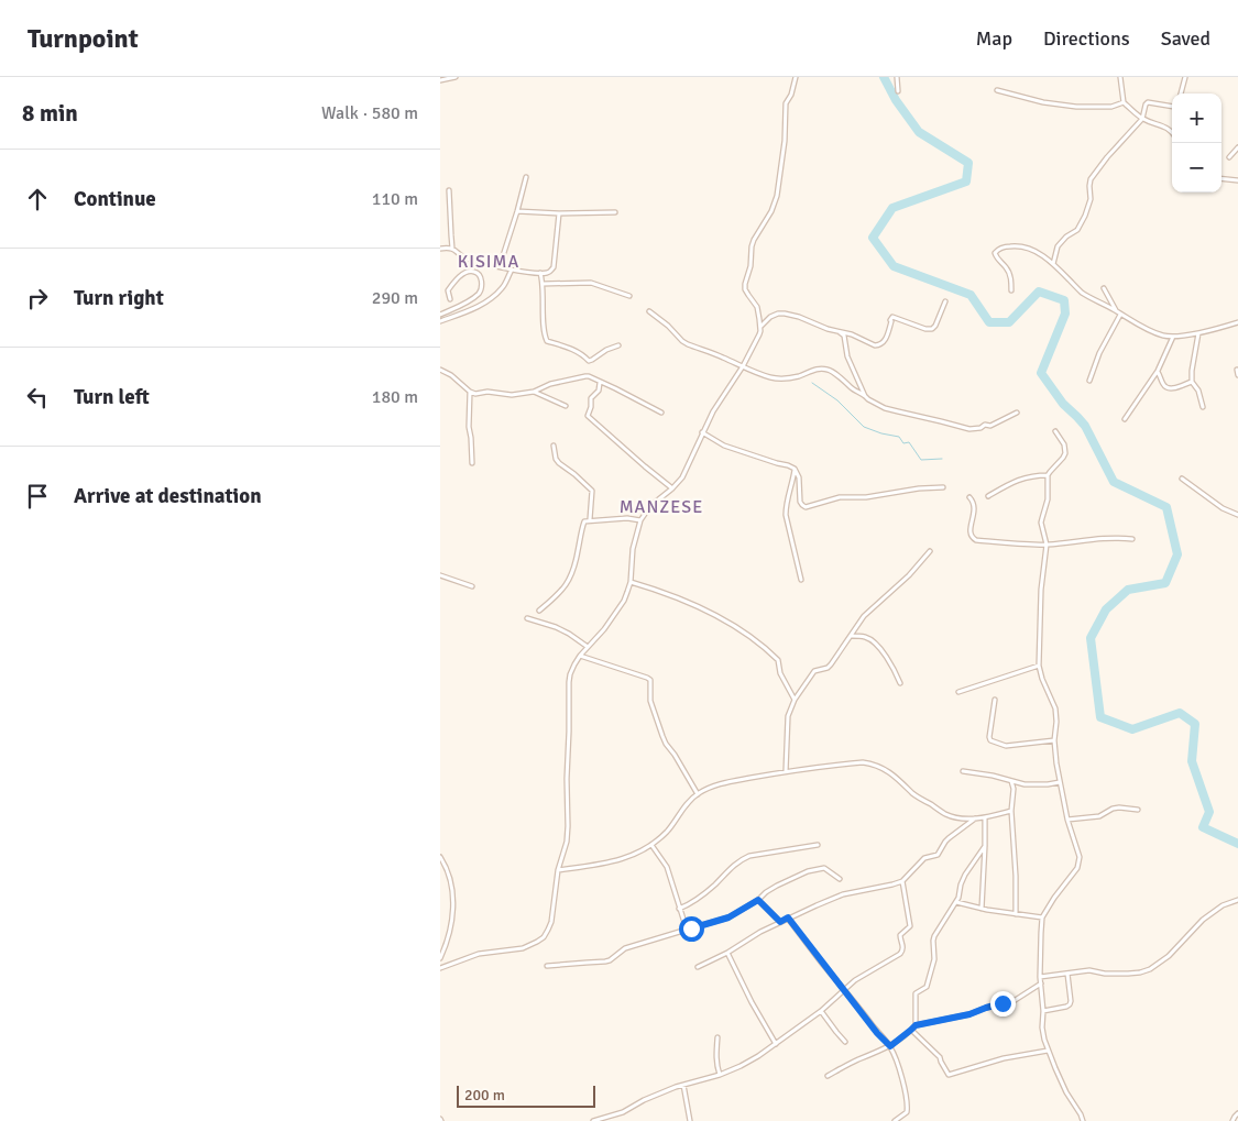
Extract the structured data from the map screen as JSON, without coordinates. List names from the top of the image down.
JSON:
{
  "districts": ["KISIMA", "MANZESE"],
  "scale_bar": "200 m",
  "page": {
    "header": "Turnpoint",
    "nav": ["Map", "Directions", "Saved"],
    "heading": ["8 min", "Walk · 580 m"],
    "map_buttons": ["+", "−"],
    "list": [
      ["Continue", "110 m"],
      ["Turn right", "290 m"],
      ["Turn left", "180 m"],
      "Arrive at destination"
    ],
    "scale": "200 m"
  }
}
